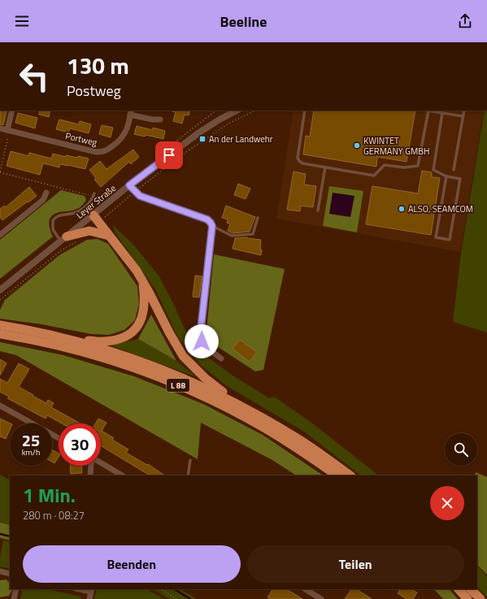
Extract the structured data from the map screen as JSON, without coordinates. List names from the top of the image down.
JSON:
{
  "streets": {
    "highway": ["L 88"],
    "street": ["Portweg", "Leyer Straße"]
  },
  "places": {
    "transit": ["An der Landwehr"],
    "other": ["KWINTET GERMANY GMBH", "ALSO, SEAMCOM"]
  },
  "page": {
    "header": "Beeline",
    "turn": ["130 m", "Postweg"],
    "speed": "25 km/h",
    "limit": "30",
    "heading": ["1 Min.", "280 m · 08:27"],
    "buttons": ["Beenden", "Teilen"]
  }
}
